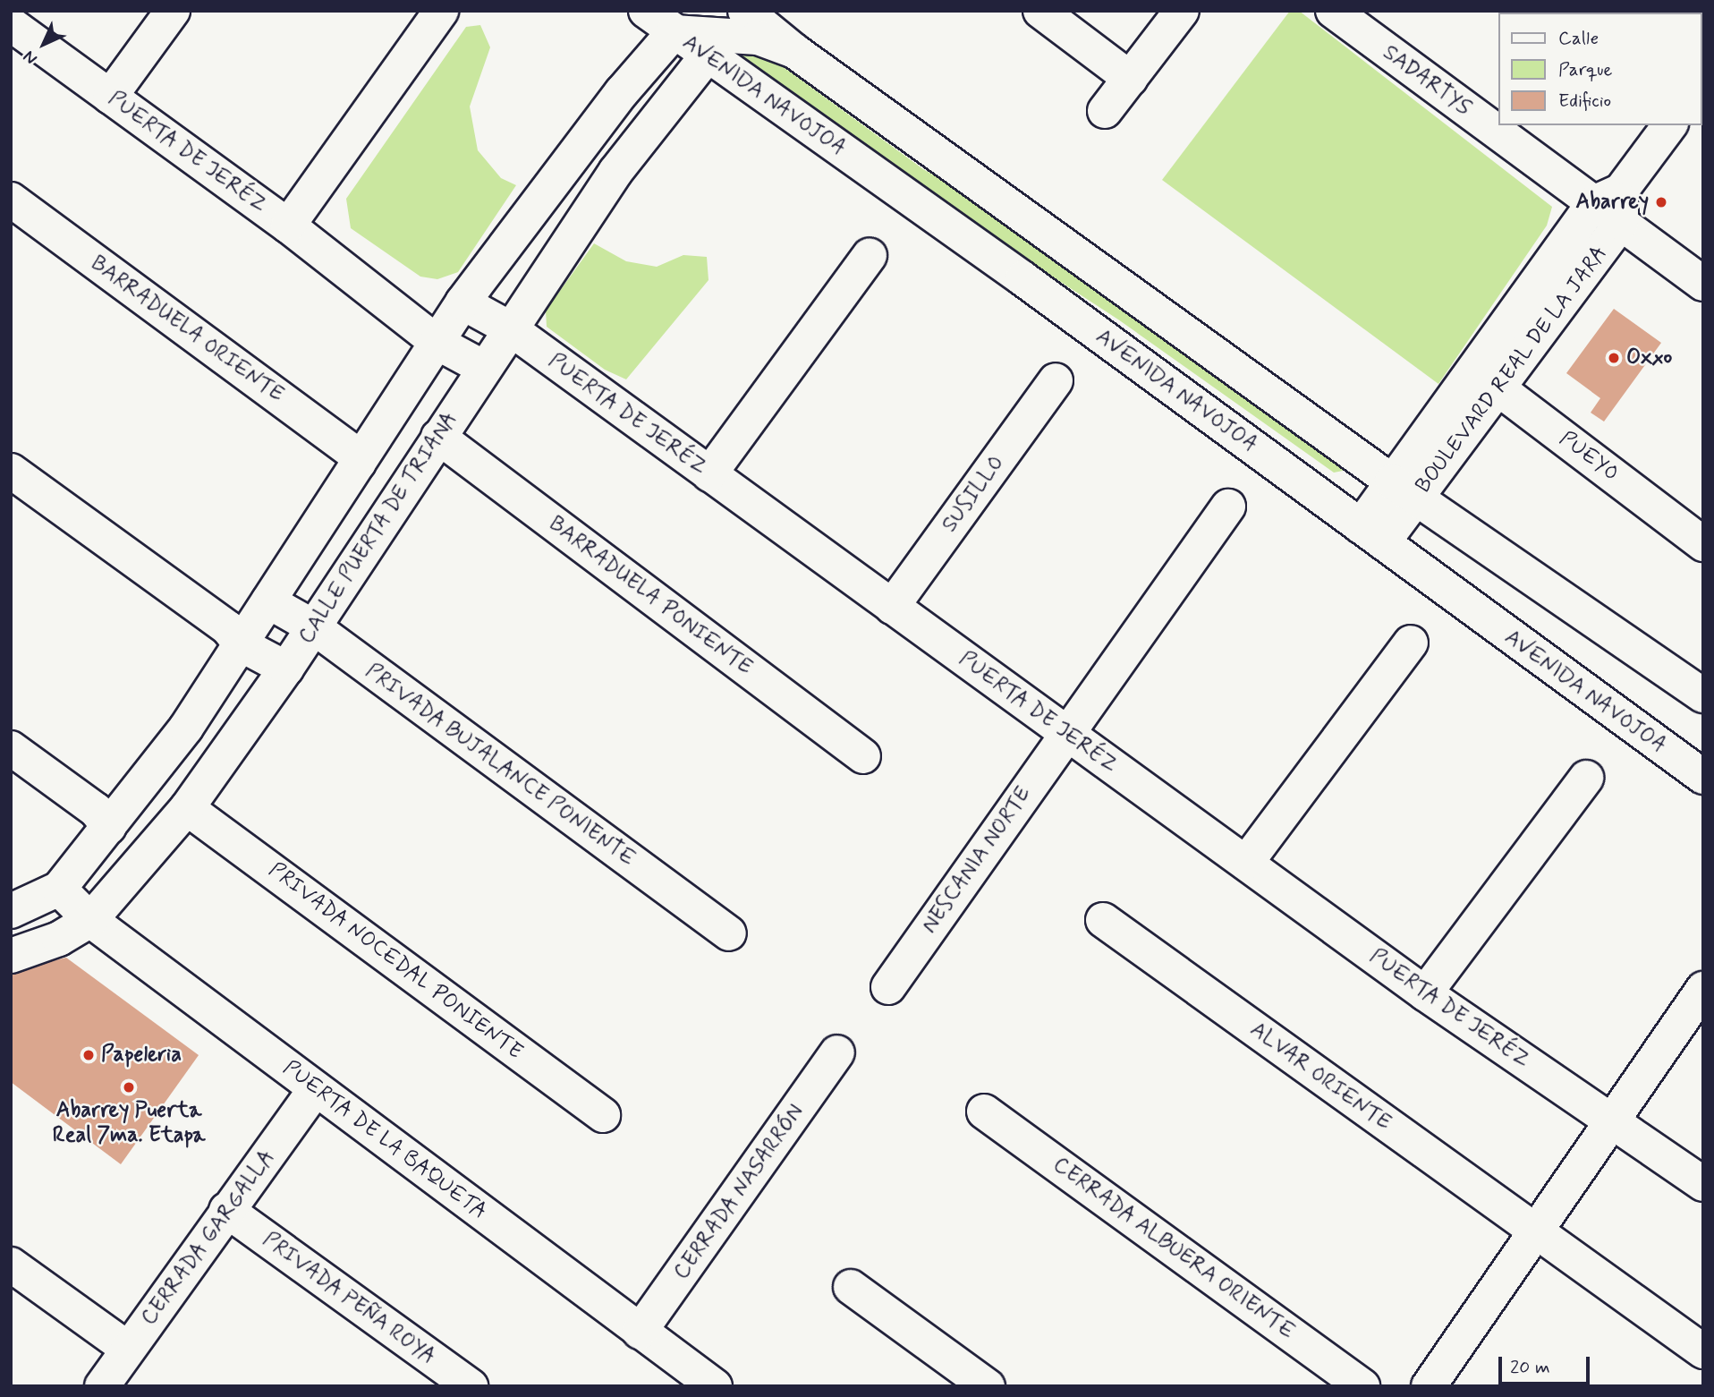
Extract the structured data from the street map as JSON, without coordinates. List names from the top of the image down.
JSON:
{
  "streets": {
    "street": [
      "SADARTYS",
      "AVENIDA NAVOJOA",
      "PUERTA DE JERÉZ",
      "BARRADUELA ORIENTE",
      "BOULEVARD REAL DE LA JARA",
      "PUEYO",
      "SUSILLO",
      "CALLE PUERTA DE TRIANA",
      "BARRADUELA PONIENTE",
      "PRIVADA BUJALANCE PONIENTE",
      "NESCANIA NORTE",
      "PRIVADA NOCEDAL PONIENTE",
      "ALVAR ORIENTE",
      "PUERTA DE LA BAQUETA",
      "CERRADA NASARRÓN",
      "CERRADA GARGALLA",
      "CERRADA ALBUERA ORIENTE",
      "PRIVADA PEÑA ROYA"
    ]
  },
  "crossings": [
    ["SADARTYS", "BOULEVARD REAL DE LA JARA"],
    ["AVENIDA NAVOJOA", "BOULEVARD REAL DE LA JARA"],
    ["AVENIDA NAVOJOA", "CALLE PUERTA DE TRIANA"],
    ["PUERTA DE JERÉZ", "SUSILLO"],
    ["PUERTA DE JERÉZ", "CALLE PUERTA DE TRIANA"],
    ["PUERTA DE JERÉZ", "NESCANIA NORTE"],
    ["BOULEVARD REAL DE LA JARA", "PUEYO"],
    ["CALLE PUERTA DE TRIANA", "BARRADUELA PONIENTE"],
    ["CALLE PUERTA DE TRIANA", "PRIVADA BUJALANCE PONIENTE"],
    ["CALLE PUERTA DE TRIANA", "PRIVADA NOCEDAL PONIENTE"],
    ["CALLE PUERTA DE TRIANA", "PUERTA DE LA BAQUETA"],
    ["PUERTA DE LA BAQUETA", "CERRADA NASARRÓN"],
    ["PUERTA DE LA BAQUETA", "CERRADA GARGALLA"],
    ["CERRADA GARGALLA", "PRIVADA PEÑA ROYA"]
  ],
  "places": [
    "Abarrey",
    "Oxxo",
    "Papeleria",
    "Abarrey Puerta Real 7ma. Etapa"
  ],
  "legend": ["Calle", "Parque", "Edificio"],
  "scale_bar": "20 m",
  "north": "bottom left"
}
